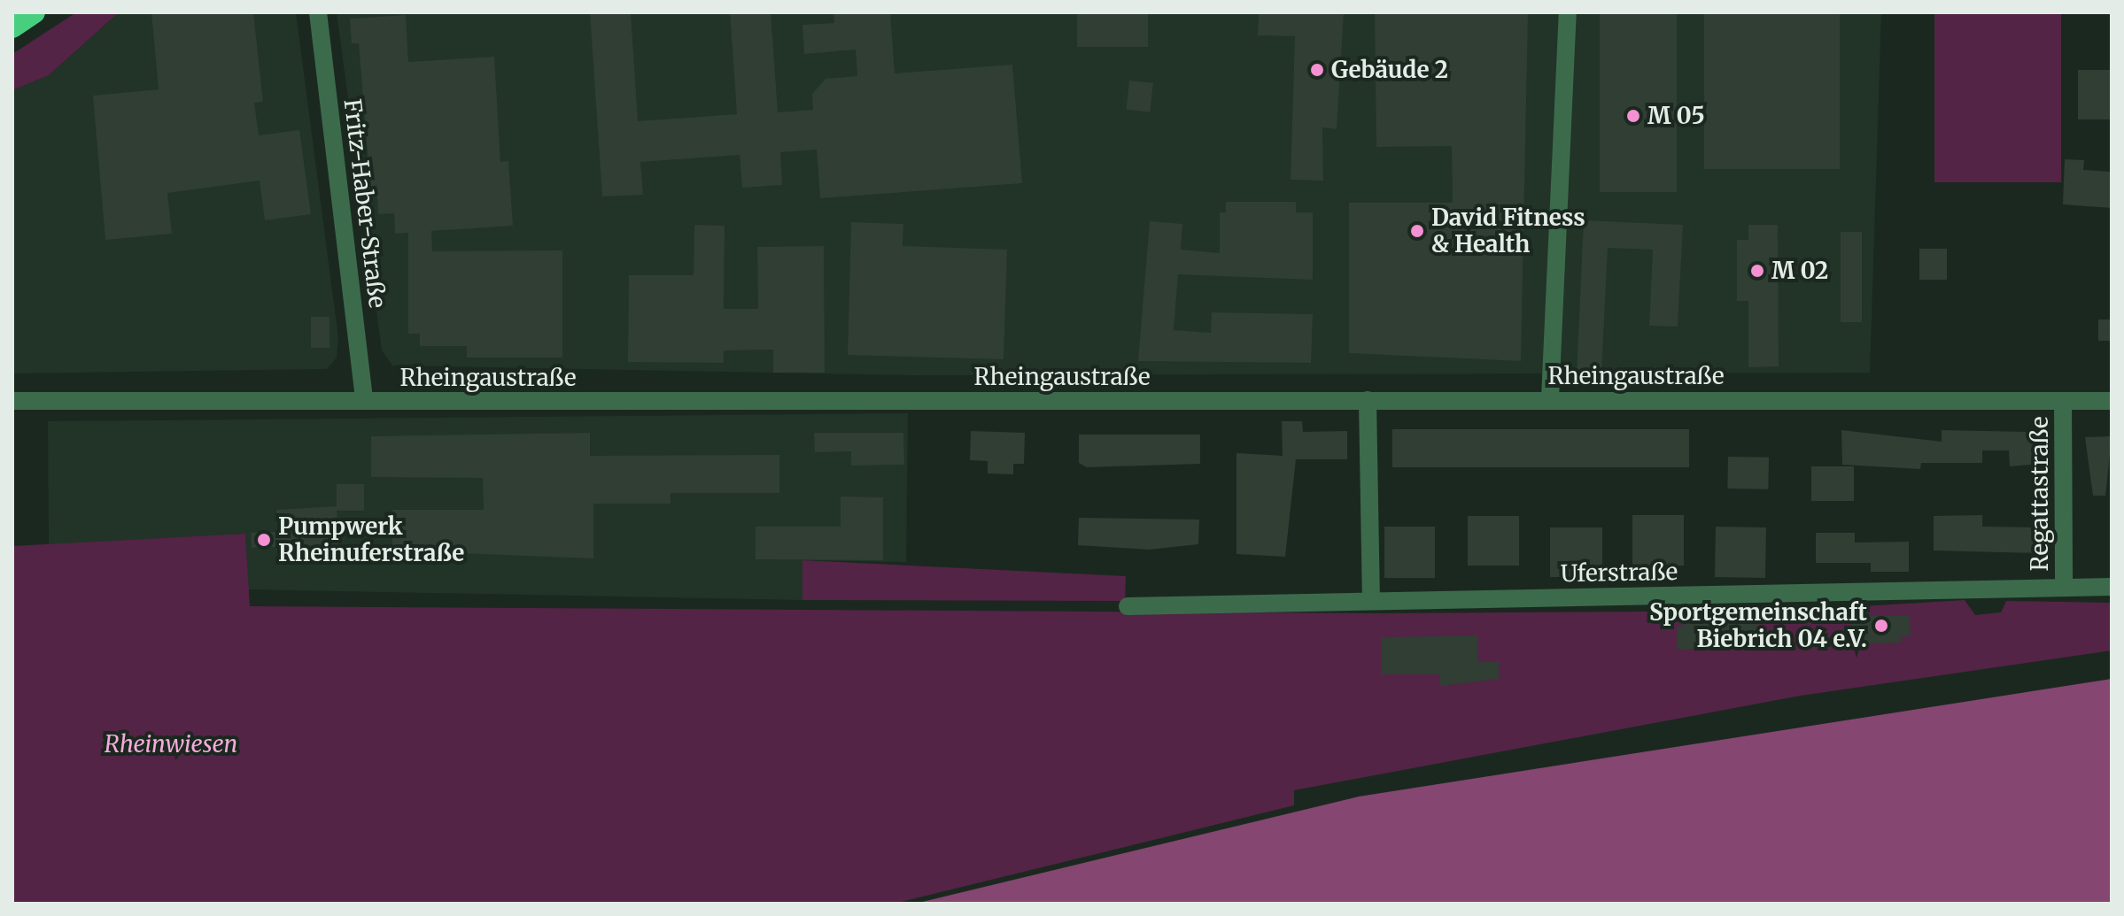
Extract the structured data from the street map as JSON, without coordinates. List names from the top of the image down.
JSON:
{
  "streets": {
    "street": [
      "Fritz-Haber-Straße",
      "Rheingaustraße",
      "Regattastraße",
      "Uferstraße"
    ]
  },
  "crossings": [
    ["Fritz-Haber-Straße", "Rheingaustraße"],
    ["Rheingaustraße", "Regattastraße"],
    ["Regattastraße", "Uferstraße"]
  ],
  "parks": ["Rheinwiesen"],
  "places": [
    "Gebäude 2",
    "M 05",
    "David Fitness & Health",
    "M 02",
    "Pumpwerk Rheinuferstraße",
    "Sportgemeinschaft Biebrich 04 e.V."
  ]
}
